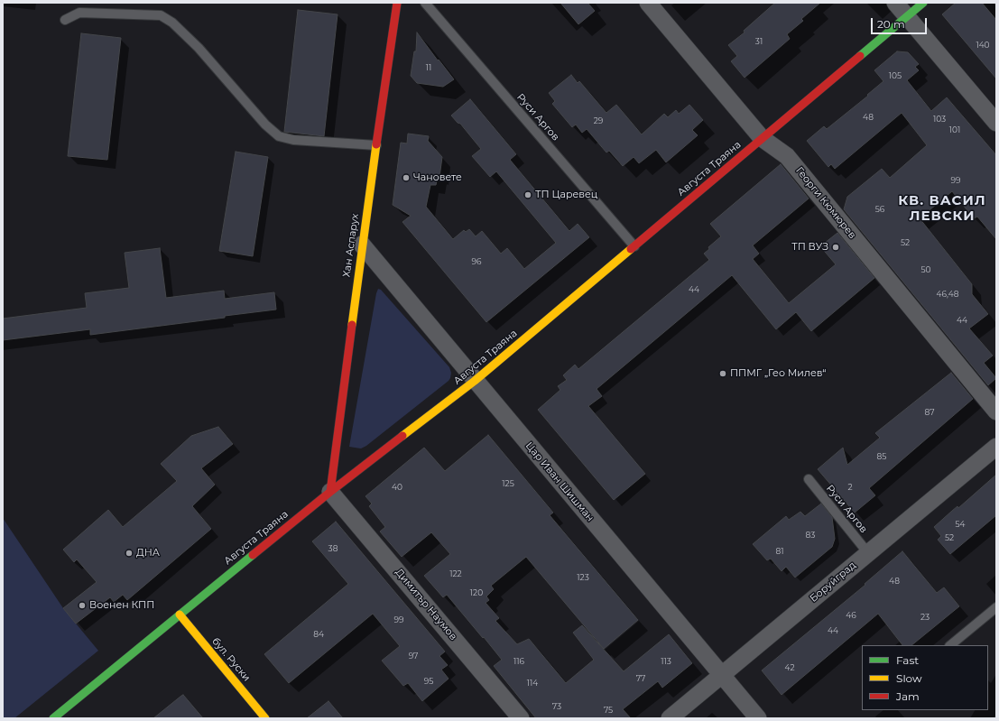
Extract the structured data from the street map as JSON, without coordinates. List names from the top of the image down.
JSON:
{
  "streets": {
    "street": [
      "Августа Траяна",
      "Георги Кюмюрев",
      "Хан Аспарух",
      "Цар Иван Шишман",
      "Боруйград",
      "Димитър Наумов",
      "бул. Руски"
    ],
    "lane": ["Руси Аргов"]
  },
  "crossings": [
    ["Руси Аргов", "Августа Траяна"],
    ["Руси Аргов", "Боруйград"],
    ["Августа Траяна", "Георги Кюмюрев"],
    ["Августа Траяна", "Хан Аспарух"],
    ["Августа Траяна", "Цар Иван Шишман"],
    ["Августа Траяна", "Димитър Наумов"],
    ["Августа Траяна", "бул. Руски"],
    ["Хан Аспарух", "Цар Иван Шишман"],
    ["Хан Аспарух", "Димитър Наумов"],
    ["Цар Иван Шишман", "Боруйград"]
  ],
  "districts": ["КВ. ВАСИЛ ЛЕВСКИ"],
  "places": [
    "Чановете",
    "ТП Царевец",
    "ТП ВУЗ",
    "ППМГ „Гео Милев“",
    "ДНА",
    "Военен КПП"
  ],
  "house_numbers": [
    "31",
    "140",
    "11",
    "105",
    "48",
    "103",
    "29",
    "101",
    "99",
    "56",
    "52",
    "96",
    "50",
    "44",
    "46,48",
    "44",
    "87",
    "85",
    "125",
    "40",
    "2",
    "54",
    "83",
    "52",
    "38",
    "81",
    "122",
    "123",
    "48",
    "120",
    "46",
    "23",
    "99",
    "44",
    "84",
    "97",
    "116",
    "113",
    "42",
    "77",
    "95",
    "114",
    "73",
    "75"
  ],
  "legend": ["Fast", "Slow", "Jam"],
  "scale_bar": "20 m"
}
